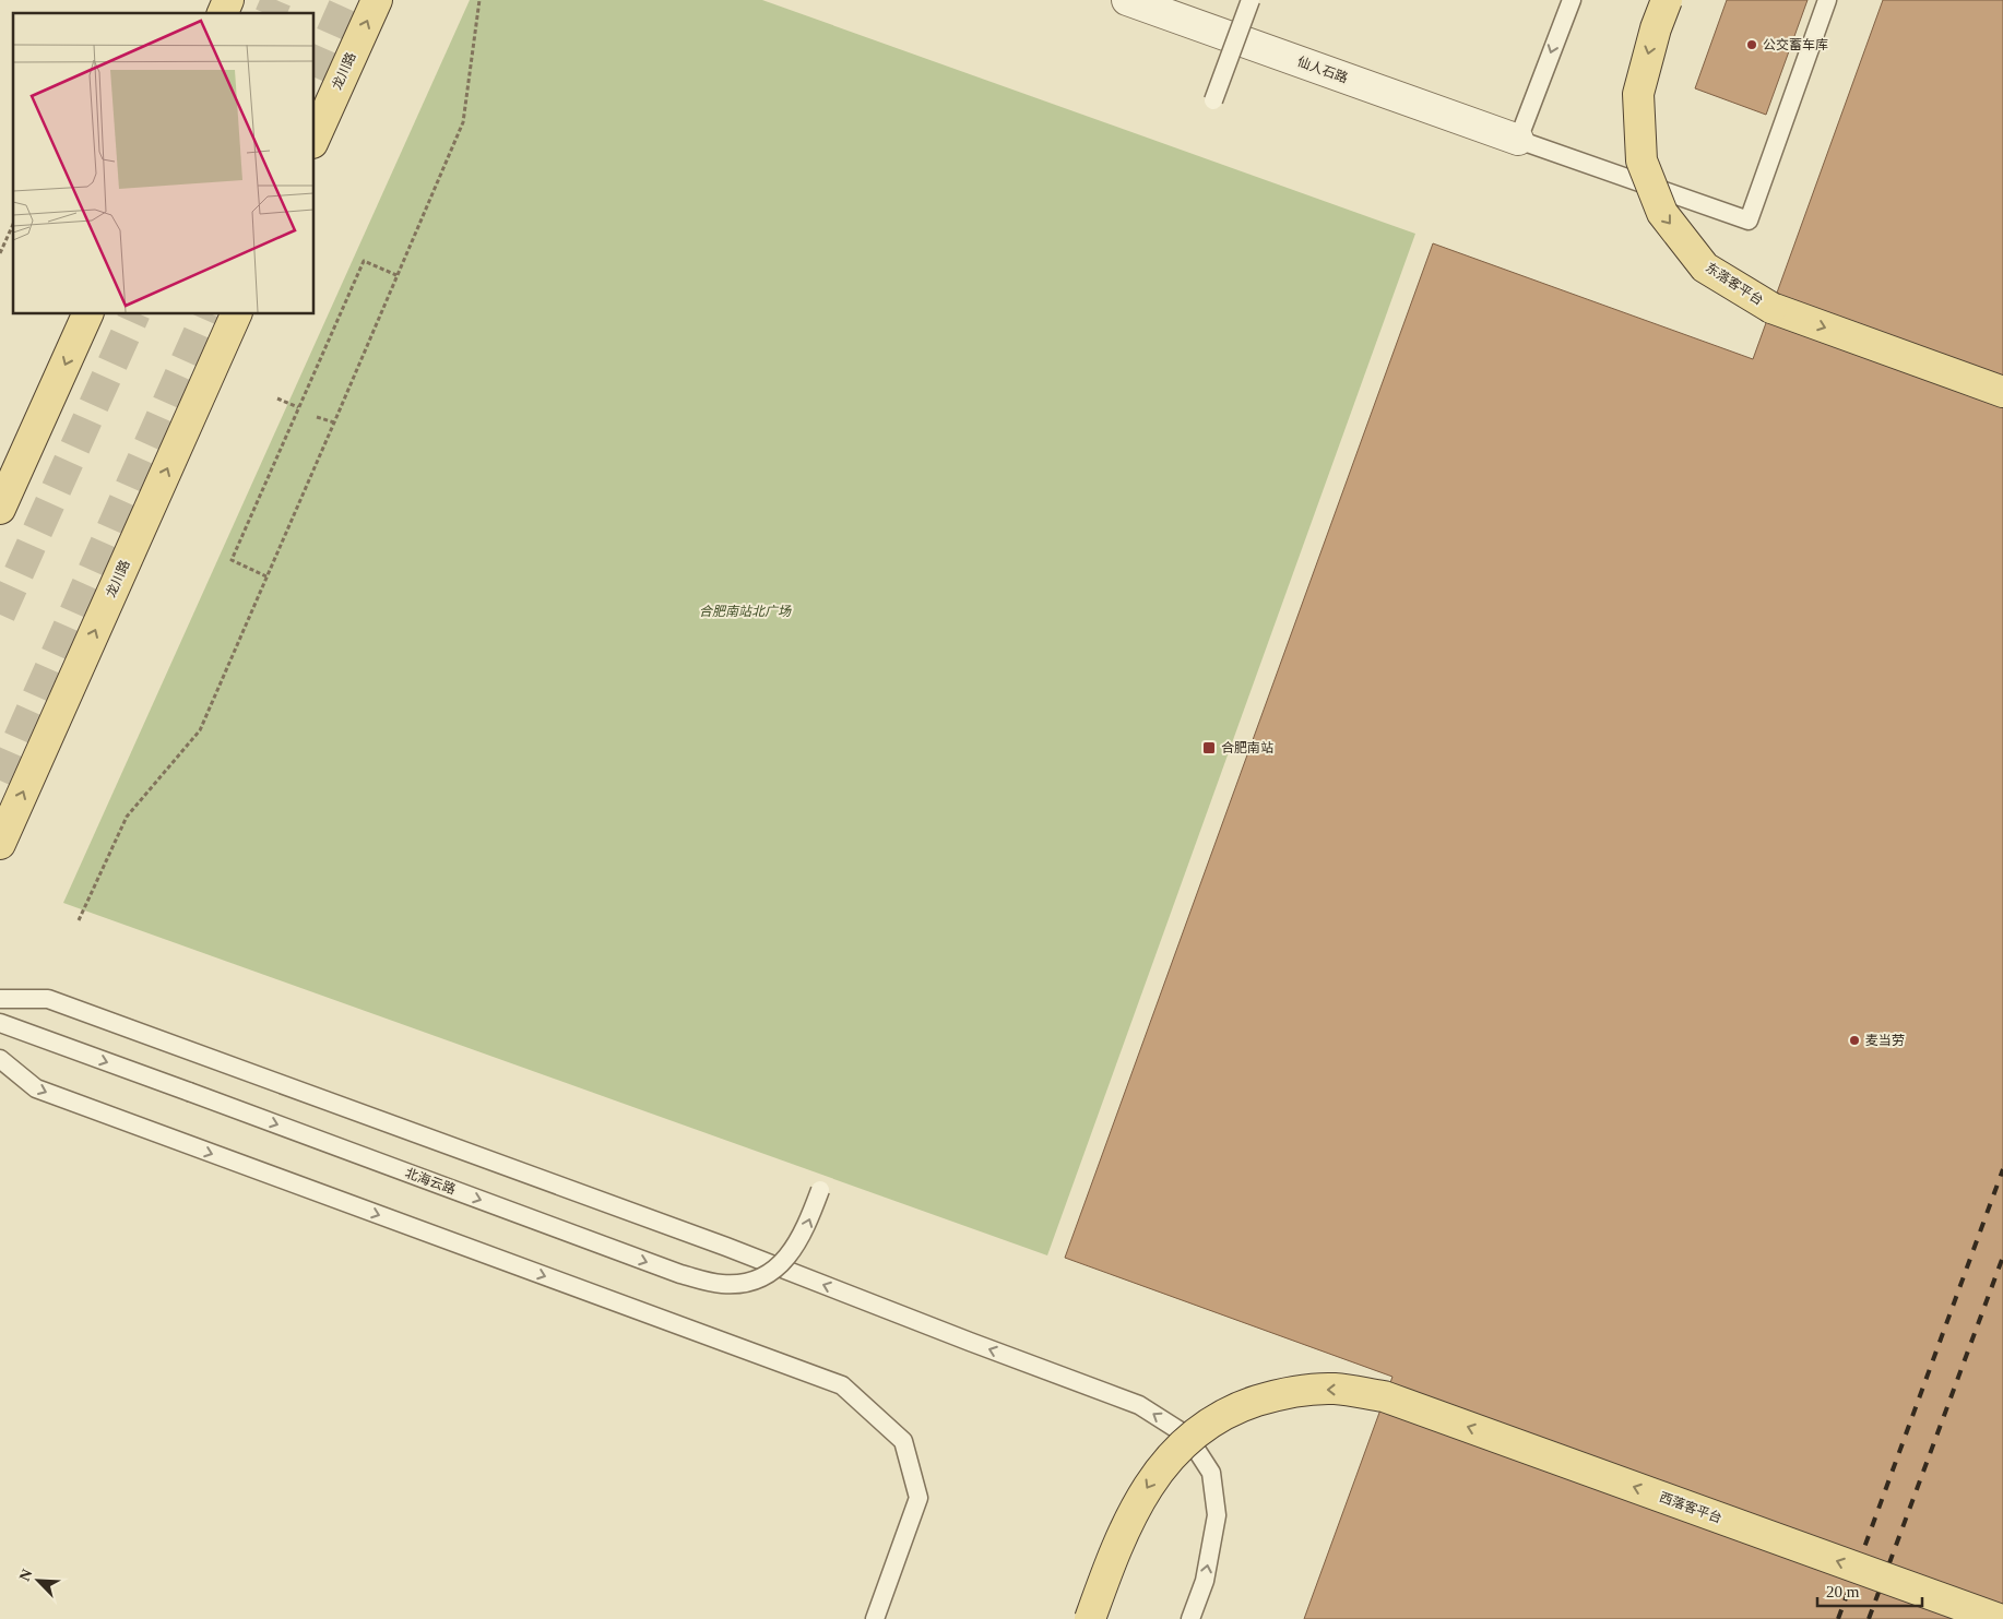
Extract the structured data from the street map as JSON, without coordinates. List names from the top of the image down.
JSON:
{
  "streets": {
    "main road": ["龙川路", "东落客平台", "西落客平台"],
    "street": ["仙人石路"],
    "lane": ["北海云路"]
  },
  "one_way": ["东落客平台", "北海云路", "西落客平台"],
  "parks": ["合肥南站北广场"],
  "places": {
    "other": ["公交蓄车库", "麦当劳"],
    "transit": ["合肥南站"]
  },
  "scale_bar": "20 m",
  "north": "top left"
}
